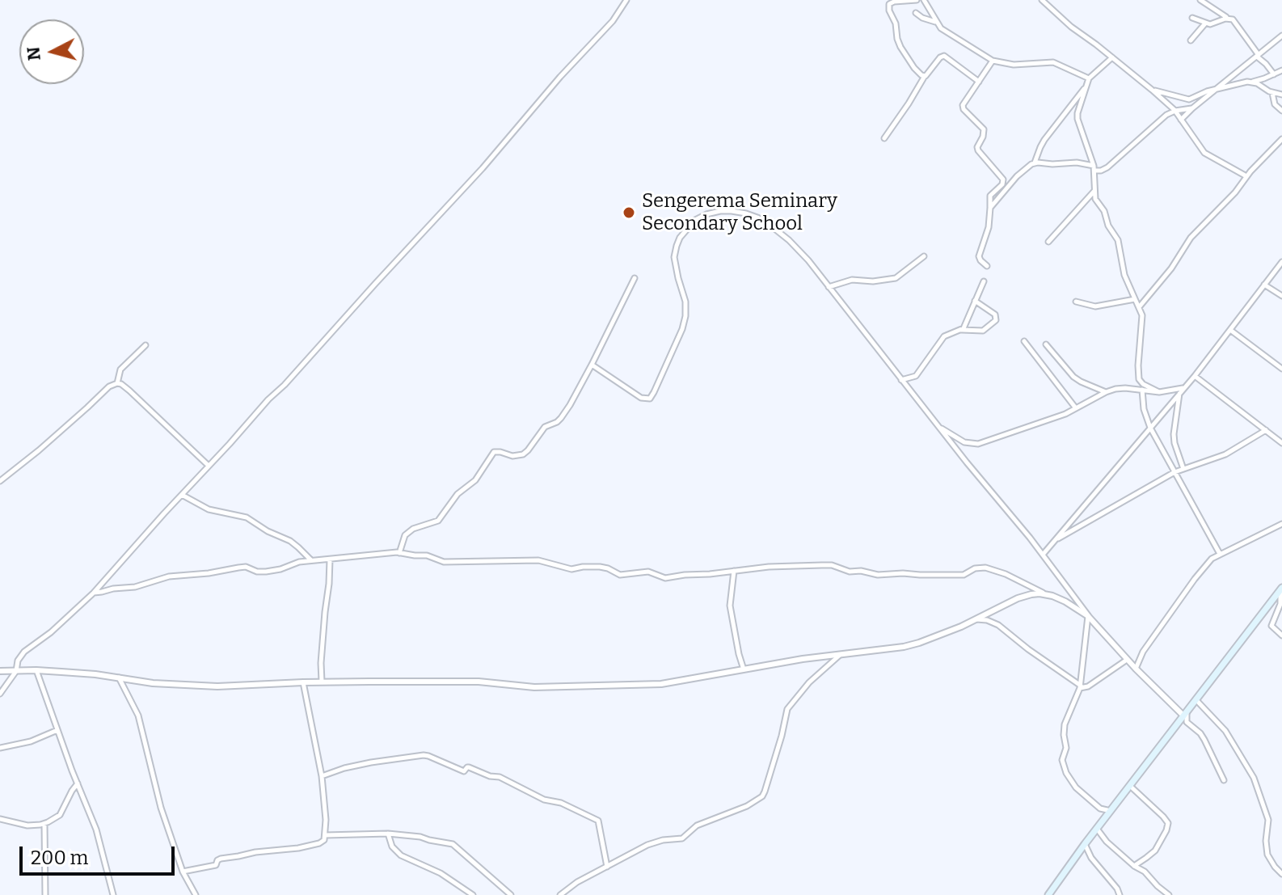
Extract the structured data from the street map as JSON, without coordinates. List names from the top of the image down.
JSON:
{
  "places": ["Sengerema Seminary Secondary School"],
  "scale_bar": "200 m",
  "north": "left"
}
